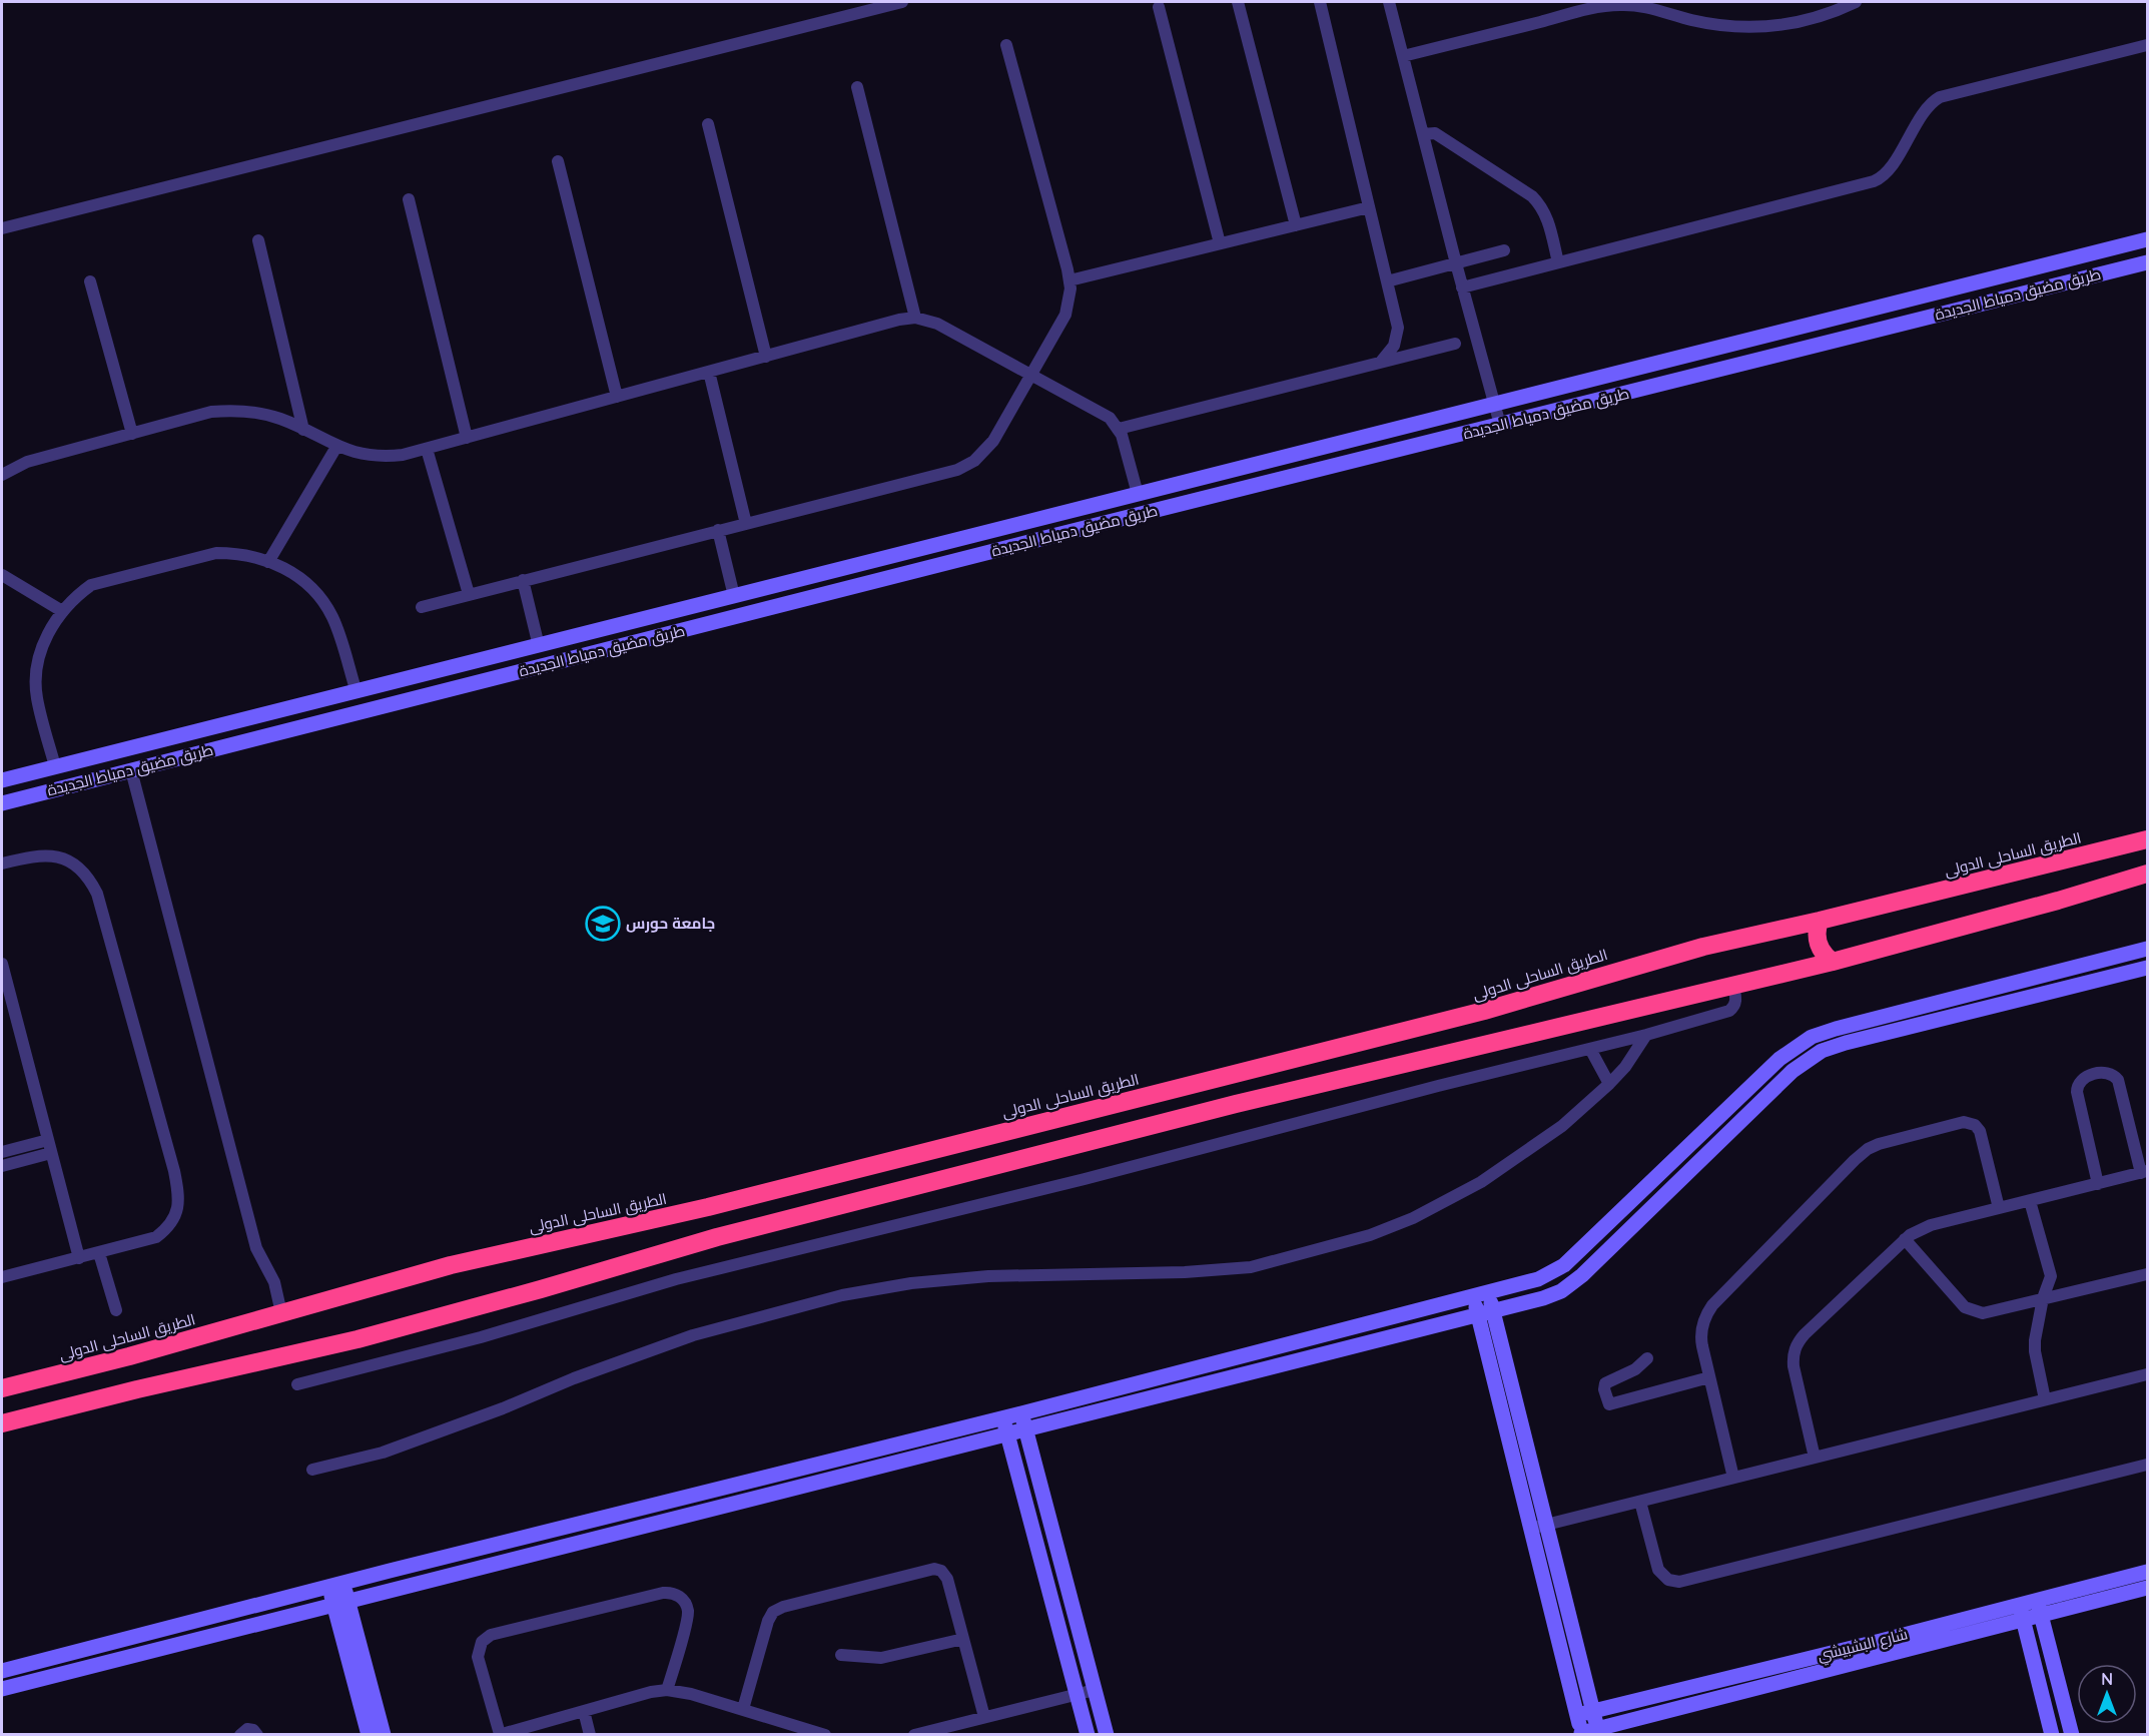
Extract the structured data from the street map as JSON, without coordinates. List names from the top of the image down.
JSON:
{
  "streets": {
    "highway": ["الطريق الساحلى الدولى"],
    "street": ["طريق مضيق دمياط الجديدة", "شارع البشبيشي"]
  },
  "places": {
    "school or university": ["جامعة حورس"]
  },
  "north": "top"
}
